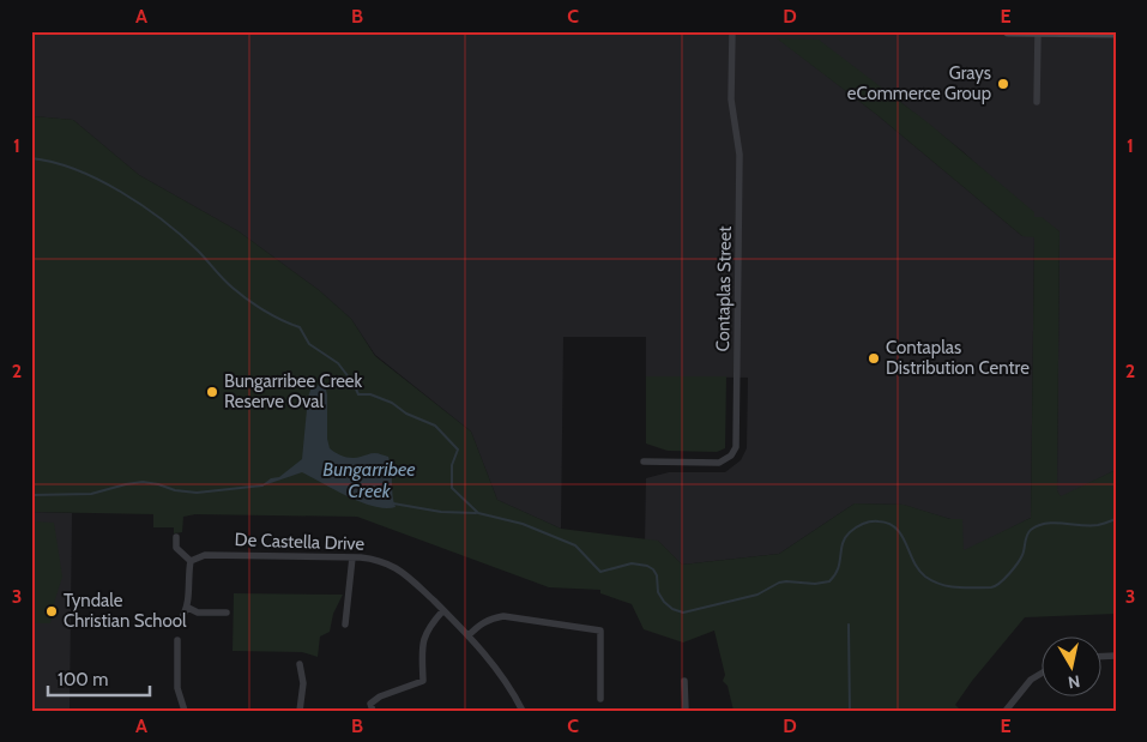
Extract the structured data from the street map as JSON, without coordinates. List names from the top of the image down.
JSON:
{
  "streets": {
    "street": ["Contaplas Street", "De Castella Drive"]
  },
  "water": ["Bungarribee Creek"],
  "places": [
    "Grays eCommerce Group",
    "Contaplas Distribution Centre",
    "Bungarribee Creek Reserve Oval",
    "Tyndale Christian School"
  ],
  "scale_bar": "100 m",
  "north": "bottom",
  "grid": {
    "columns": [
      "A",
      "B",
      "C",
      "D",
      "E"
    ],
    "rows": ["1", "2", "3"]
  }
}
